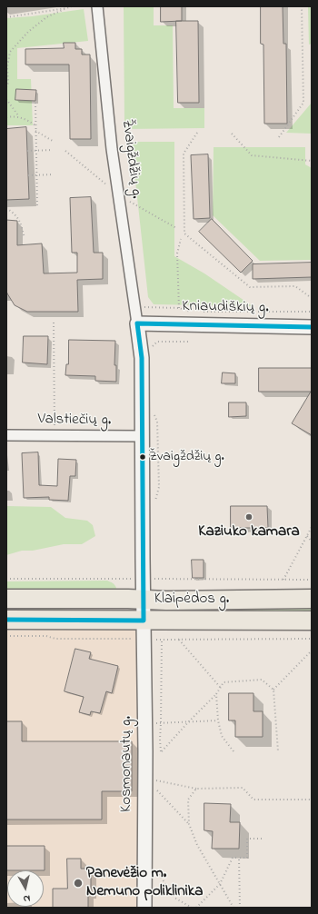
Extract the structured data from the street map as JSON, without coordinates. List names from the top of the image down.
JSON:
{
  "streets": {
    "highway": ["Klaipėdos g."],
    "main road": ["Žvaigždžių g.", "Kniaudiškių g.", "Kosmonautų g."],
    "street": ["Valstiečių g."]
  },
  "crossings": [
    ["Žvaigždžių g.", "Kniaudiškių g."],
    ["Žvaigždžių g.", "Valstiečių g."],
    ["Žvaigždžių g.", "Klaipėdos g."],
    ["Žvaigždžių g.", "Kosmonautų g."],
    ["Klaipėdos g.", "Kosmonautų g."]
  ],
  "places": ["Žvaigždžių g.", "Kaziuko kamara", "Panevėžio m. Nemuno poliklinika"],
  "north": "bottom"
}
